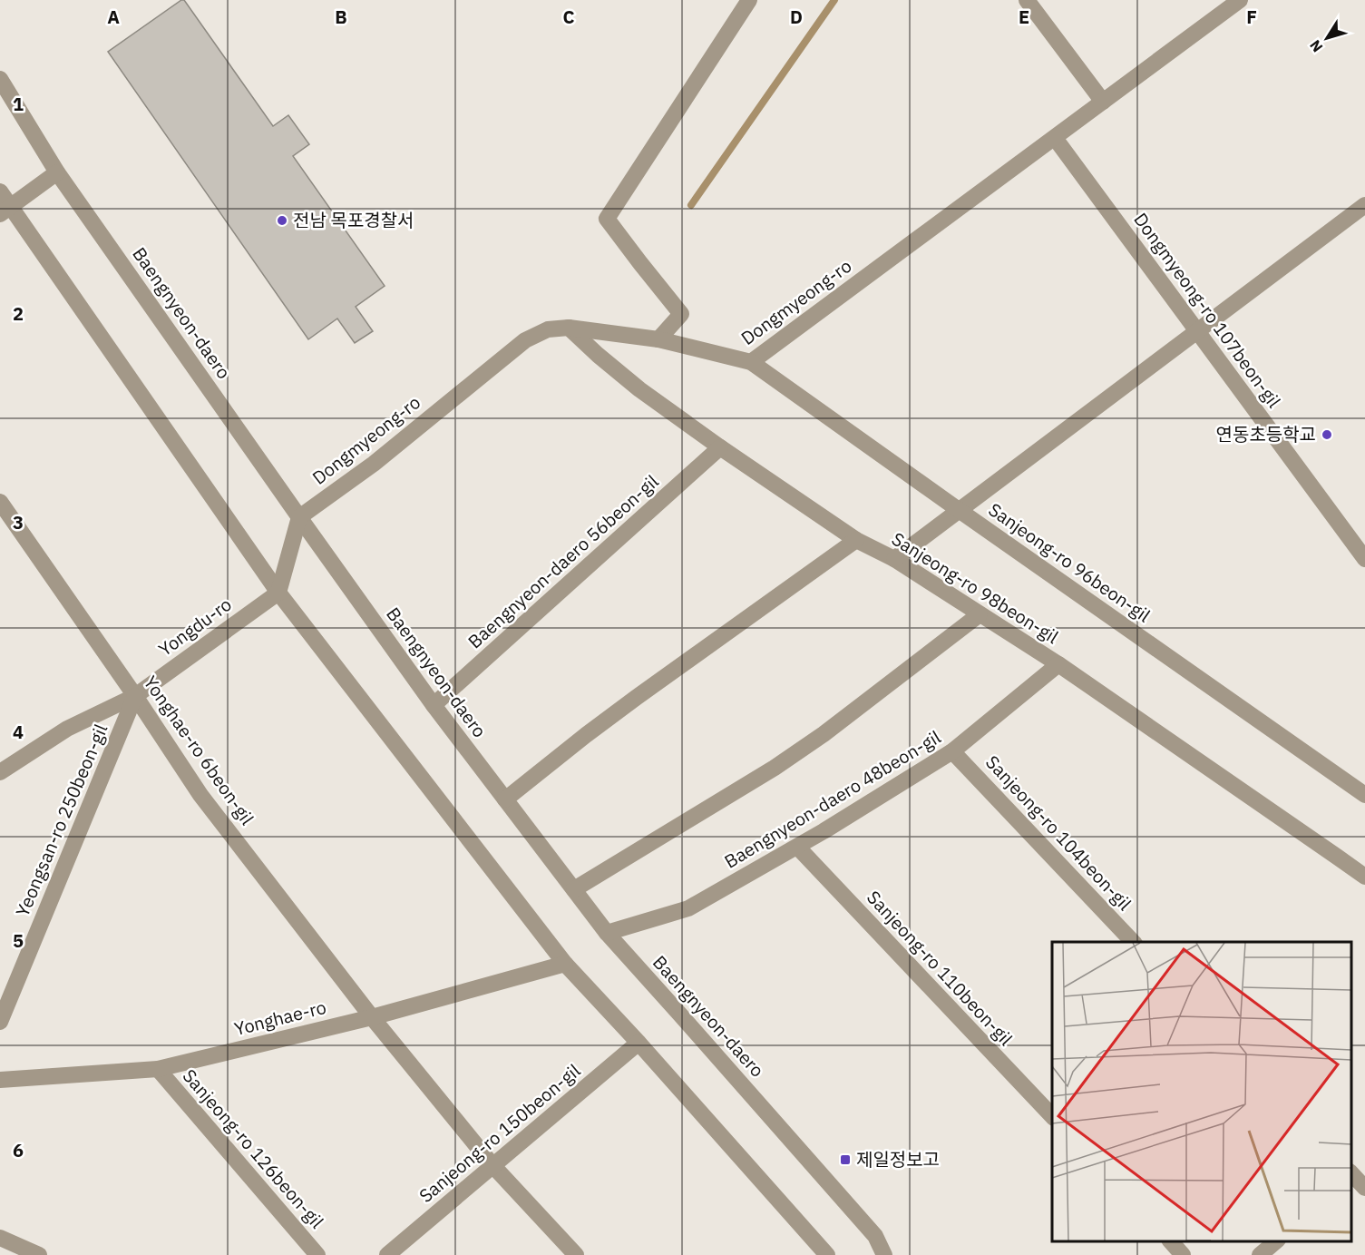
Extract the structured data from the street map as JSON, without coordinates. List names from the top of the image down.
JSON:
{
  "streets": {
    "street": [
      "Dongmyeong-ro",
      "Dongmyeong-ro 107beon-gil",
      "Baengnyeon-daero",
      "Baengnyeon-daero 56beon-gil",
      "Sanjeong-ro 96beon-gil",
      "Sanjeong-ro 98beon-gil",
      "Yongdu-ro",
      "Yonghae-ro 6beon-gil",
      "Baengnyeon-daero 48beon-gil",
      "Yeongsan-ro 250beon-gil",
      "Sanjeong-ro 104beon-gil",
      "Sanjeong-ro 110beon-gil",
      "Yonghae-ro",
      "Sanjeong-ro 150beon-gil",
      "Sanjeong-ro 126beon-gil"
    ]
  },
  "crossings": [
    ["Dongmyeong-ro", "Dongmyeong-ro 107beon-gil"],
    ["Dongmyeong-ro", "Baengnyeon-daero"],
    ["Dongmyeong-ro", "Sanjeong-ro 96beon-gil"],
    ["Dongmyeong-ro", "Sanjeong-ro 98beon-gil"],
    ["Baengnyeon-daero", "Baengnyeon-daero 56beon-gil"],
    ["Baengnyeon-daero", "Baengnyeon-daero 48beon-gil"],
    ["Baengnyeon-daero 56beon-gil", "Sanjeong-ro 98beon-gil"],
    ["Sanjeong-ro 98beon-gil", "Baengnyeon-daero 48beon-gil"],
    ["Yongdu-ro", "Yonghae-ro 6beon-gil"],
    ["Yongdu-ro", "Yeongsan-ro 250beon-gil"],
    ["Yonghae-ro 6beon-gil", "Yeongsan-ro 250beon-gil"],
    ["Yonghae-ro 6beon-gil", "Yonghae-ro"],
    ["Yonghae-ro 6beon-gil", "Sanjeong-ro 150beon-gil"],
    ["Baengnyeon-daero 48beon-gil", "Sanjeong-ro 104beon-gil"],
    ["Baengnyeon-daero 48beon-gil", "Sanjeong-ro 110beon-gil"],
    ["Yonghae-ro", "Sanjeong-ro 126beon-gil"]
  ],
  "places": {
    "other": ["전남 목포경찰서", "연동초등학교"],
    "transit": ["제일정보고"]
  },
  "north": "bottom left",
  "grid": {
    "columns": [
      "A",
      "B",
      "C",
      "D",
      "E",
      "F"
    ],
    "rows": [
      "1",
      "2",
      "3",
      "4",
      "5",
      "6"
    ]
  }
}
